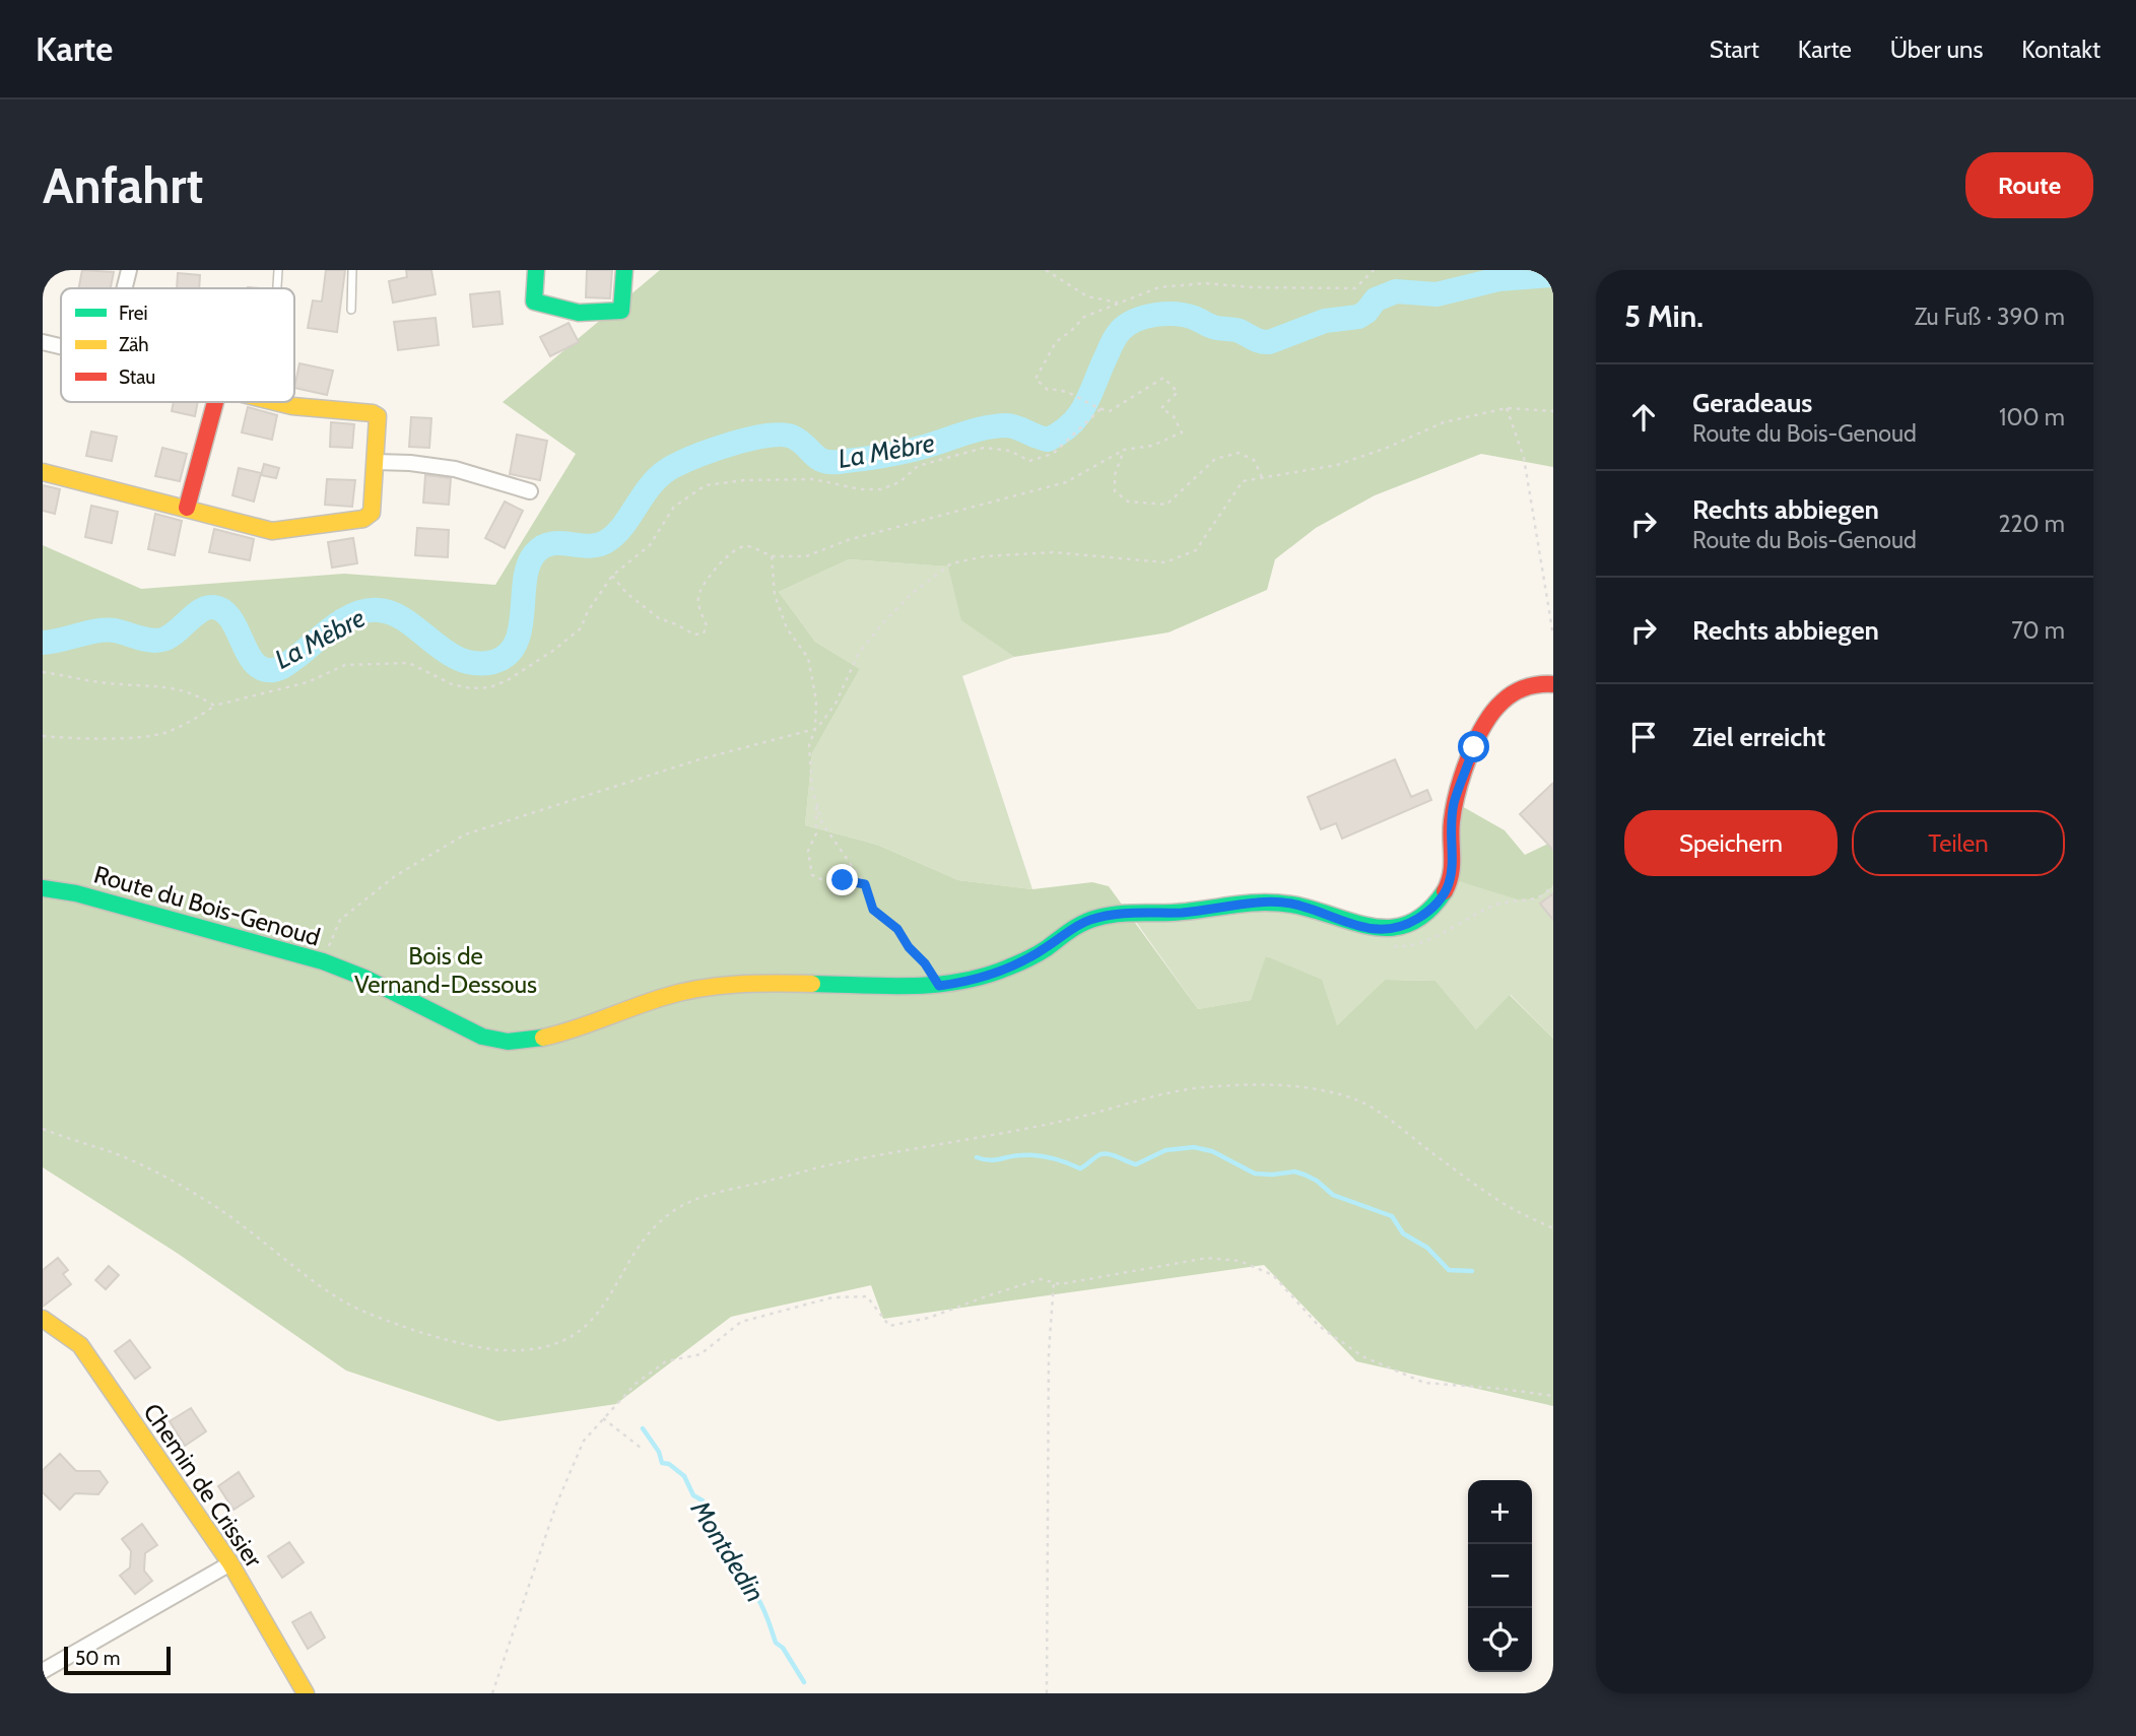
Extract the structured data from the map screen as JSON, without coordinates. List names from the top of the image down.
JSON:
{
  "streets": {
    "street": ["Route du Bois-Genoud", "Chemin de Crissier"]
  },
  "water": ["La Mèbre", "Montdedin"],
  "parks": ["Bois de Vernand-Dessous"],
  "legend": ["Frei", "Zäh", "Stau"],
  "scale_bar": "50 m",
  "page": {
    "header": "Karte",
    "nav": [
      "Start",
      "Karte",
      "Über uns",
      "Kontakt"
    ],
    "buttons": [
      "Route",
      ["Speichern", "Teilen"]
    ],
    "title": "Anfahrt",
    "heading": ["5 Min.", "Zu Fuß · 390 m"],
    "list": [
      ["Geradeaus", "Route du Bois-Genoud", "100 m"],
      ["Rechts abbiegen", "Route du Bois-Genoud", "220 m"],
      ["Rechts abbiegen", "70 m"],
      "Ziel erreicht"
    ],
    "map_buttons": ["+", "−"],
    "scale": "50 m"
  }
}
